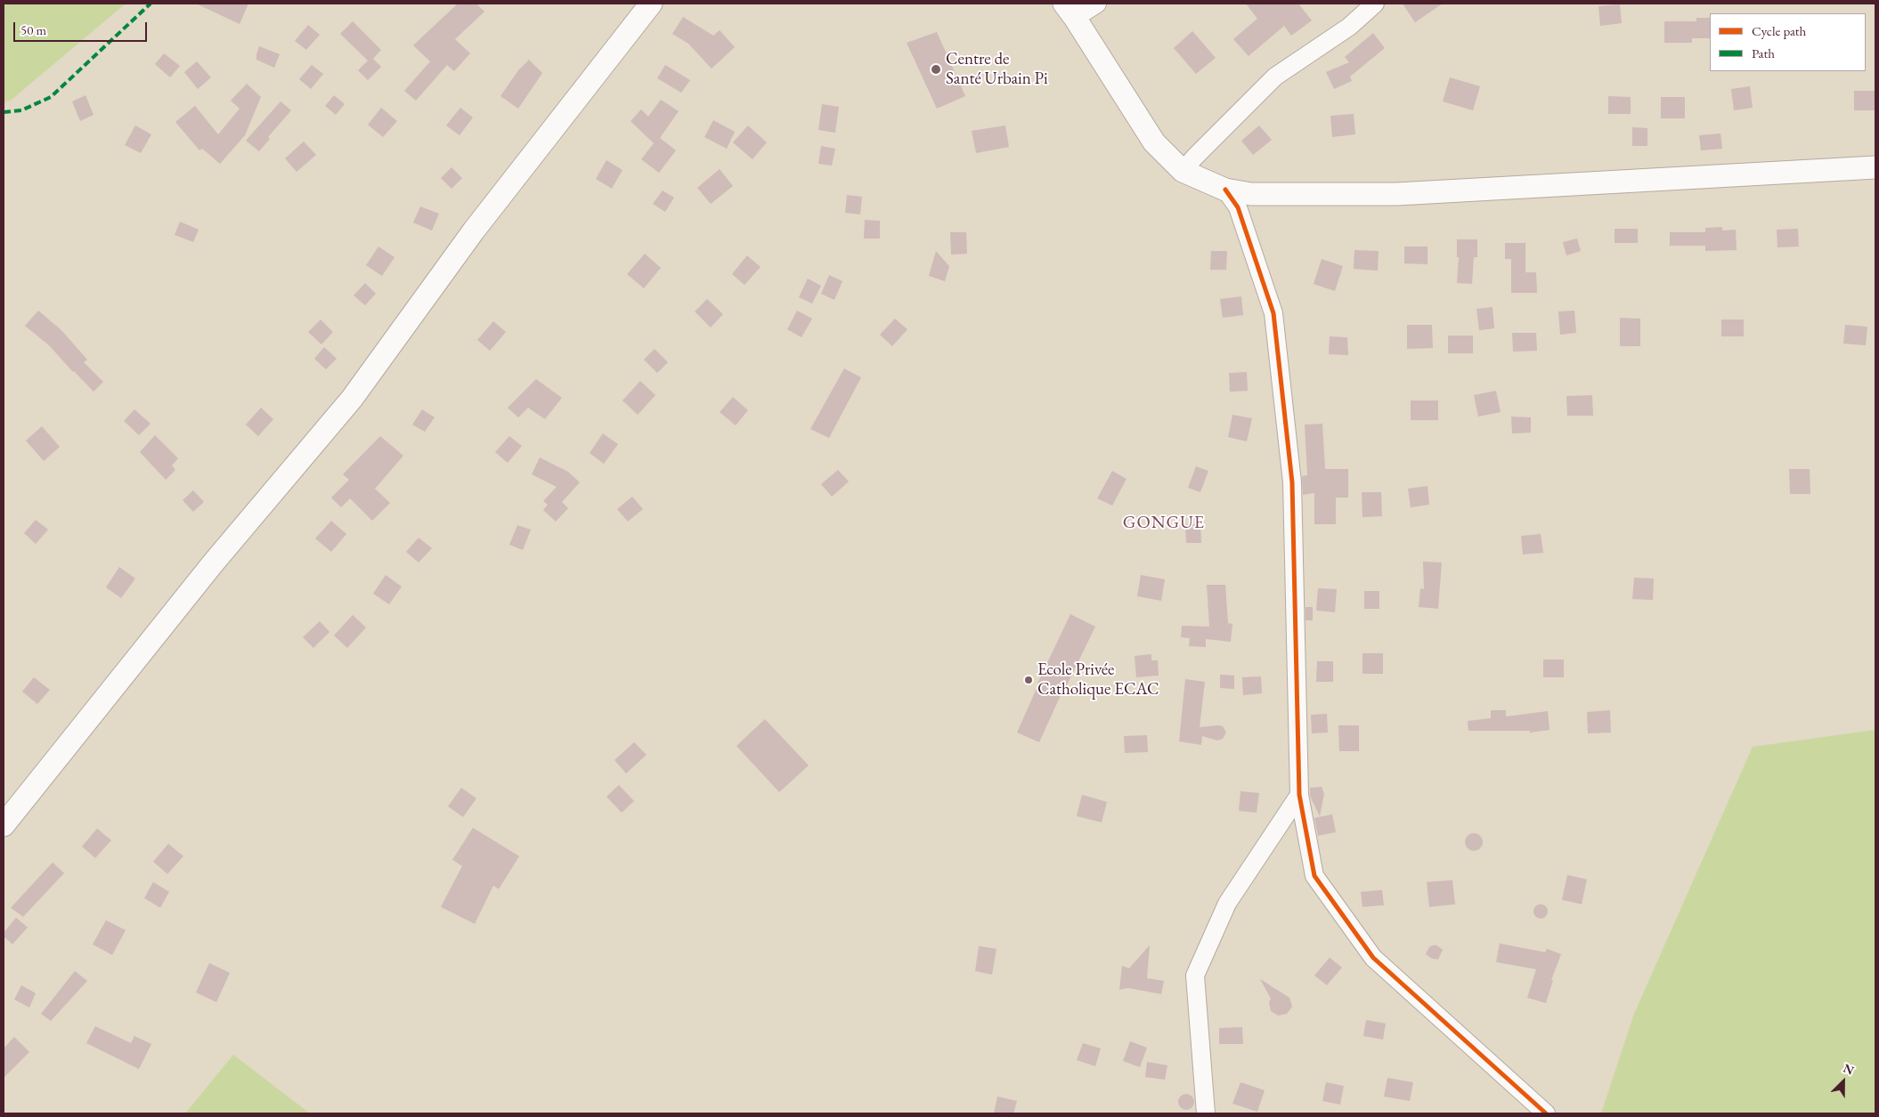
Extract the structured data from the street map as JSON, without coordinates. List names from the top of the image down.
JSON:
{
  "districts": ["GONGUE"],
  "places": ["Centre de Santé Urbain Pi", "Ecole Privée Catholique ECAC"],
  "legend": ["Cycle path", "Path"],
  "scale_bar": "50 m",
  "north": "top right"
}
